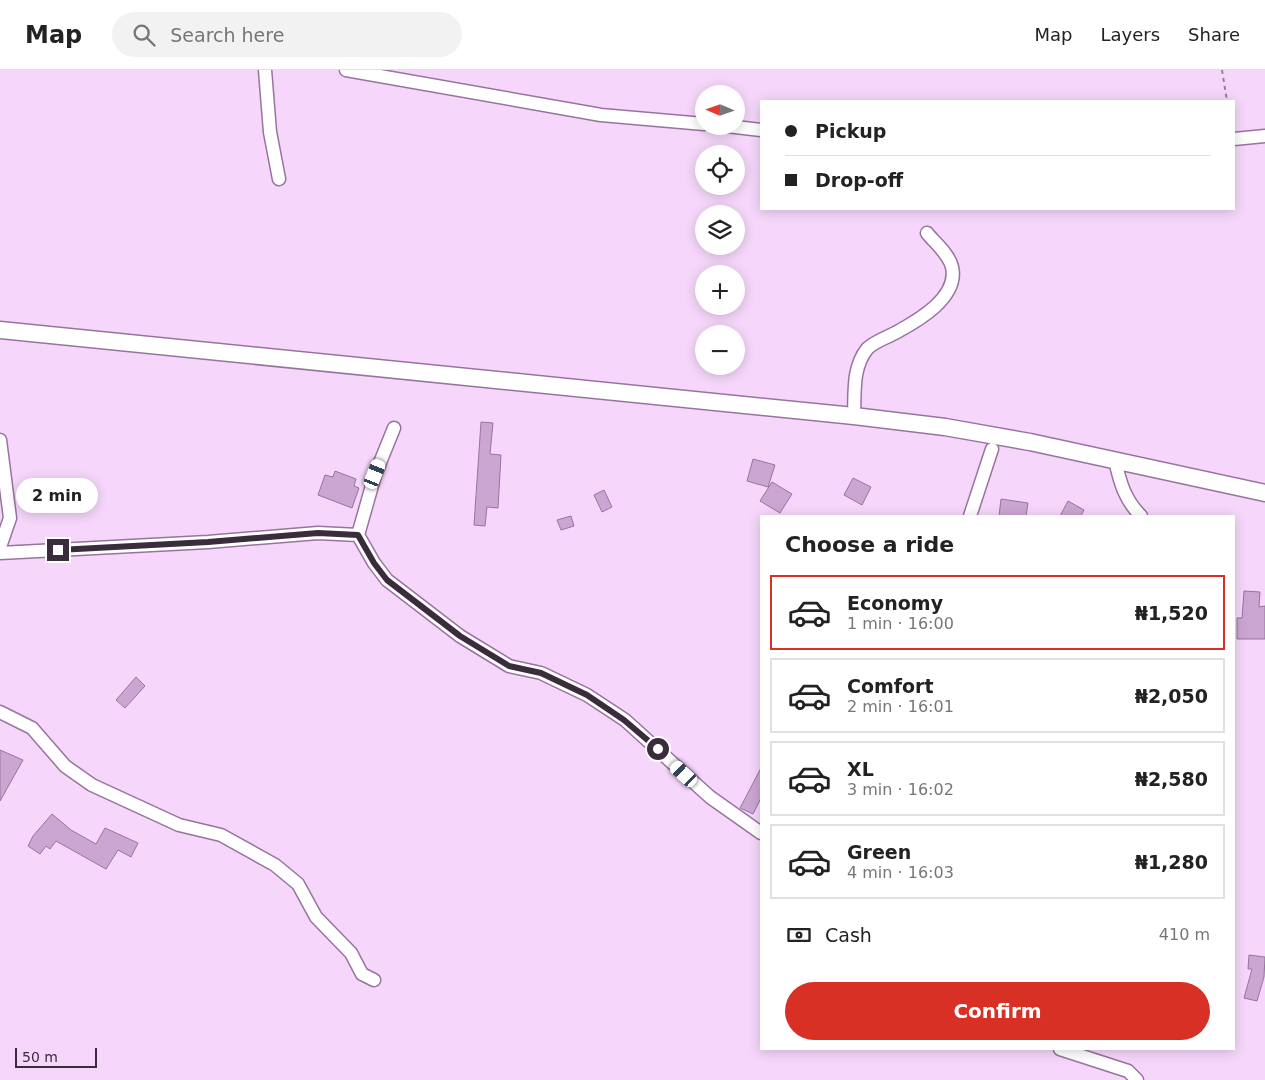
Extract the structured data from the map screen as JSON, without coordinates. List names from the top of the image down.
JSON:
{
  "scale_bar": "50 m",
  "north": "left",
  "page": {
    "header": "Map",
    "search": "Search here",
    "nav": ["Map", "Layers", "Share"],
    "map_buttons": ["+", "−"],
    "banner": ["Pickup", "Drop-off"],
    "bubble": "2 min",
    "heading": "Choose a ride",
    "list": [
      {
        "name": "Economy",
        "note": "1 min · 16:00",
        "value": "₦1,520"
      },
      {
        "name": "Comfort",
        "note": "2 min · 16:01",
        "value": "₦2,050"
      },
      {
        "name": "XL",
        "note": "3 min · 16:02",
        "value": "₦2,580"
      },
      {
        "name": "Green",
        "note": "4 min · 16:03",
        "value": "₦1,280"
      }
    ],
    "pay": ["Cash", "410 m"],
    "buttons": "Confirm",
    "scale": "50 m"
  }
}
